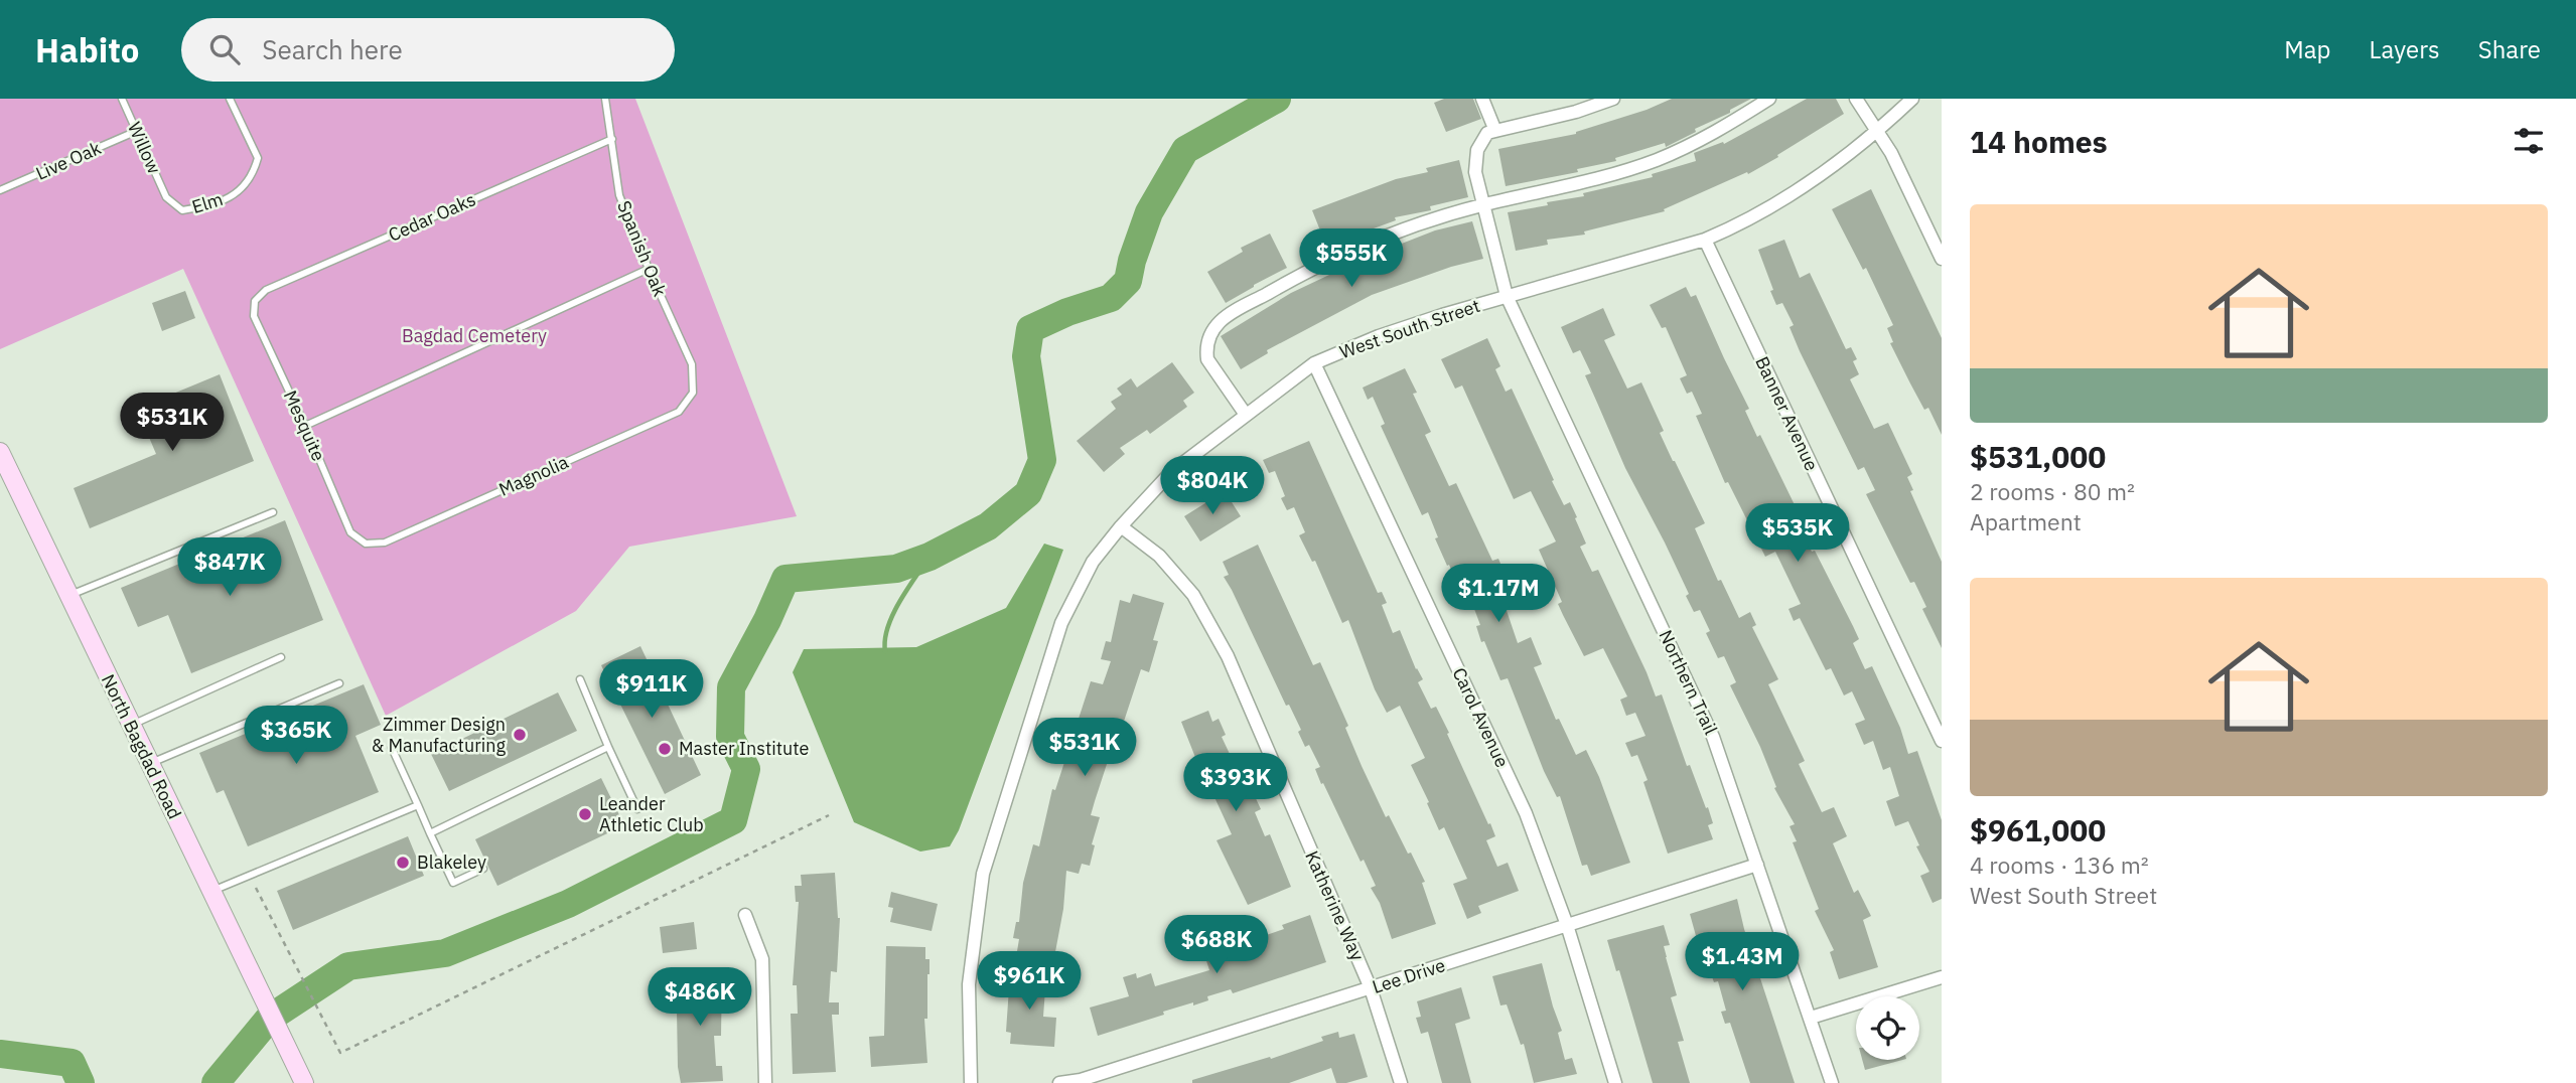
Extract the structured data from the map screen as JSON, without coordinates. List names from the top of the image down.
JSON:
{
  "streets": {
    "main road": ["North Bagdad Road"],
    "street": [
      "West South Street",
      "Banner Avenue",
      "Northern Trail",
      "Carol Avenue",
      "Katherine Way",
      "Lee Drive"
    ],
    "lane": [
      "Willow",
      "Live Oak",
      "Elm",
      "Cedar Oaks",
      "Spanish Oak",
      "Mesquite",
      "Magnolia"
    ]
  },
  "crossings": [
    ["Willow", "Live Oak"],
    ["Willow", "Elm"],
    ["Cedar Oaks", "Spanish Oak"],
    ["Cedar Oaks", "Mesquite"],
    ["Spanish Oak", "Magnolia"],
    ["West South Street", "Banner Avenue"],
    ["West South Street", "Northern Trail"],
    ["West South Street", "Carol Avenue"],
    ["West South Street", "Katherine Way"],
    ["Mesquite", "Magnolia"],
    ["Northern Trail", "Lee Drive"],
    ["Carol Avenue", "Lee Drive"],
    ["Katherine Way", "Lee Drive"]
  ],
  "parks": ["Bagdad Cemetery"],
  "places": [
    "Zimmer Design & Manufacturing",
    "Master Institute",
    "Leander Athletic Club",
    "Blakeley"
  ],
  "page": {
    "header": "Habito",
    "search": "Search here",
    "nav": ["Map", "Layers", "Share"],
    "heading": "14 homes",
    "list": [
      {
        "name": "$531,000",
        "note": "2 rooms · 80 m² · Apartment"
      },
      {
        "name": "$961,000",
        "note": "4 rooms · 136 m² · West South Street"
      }
    ],
    "price": [
      "$555K",
      "$531K",
      "$804K",
      "$535K",
      "$847K",
      "$1.17M",
      "$911K",
      "$365K",
      "$531K",
      "$393K",
      "$688K",
      "$1.43M",
      "$961K",
      "$486K"
    ]
  }
}
